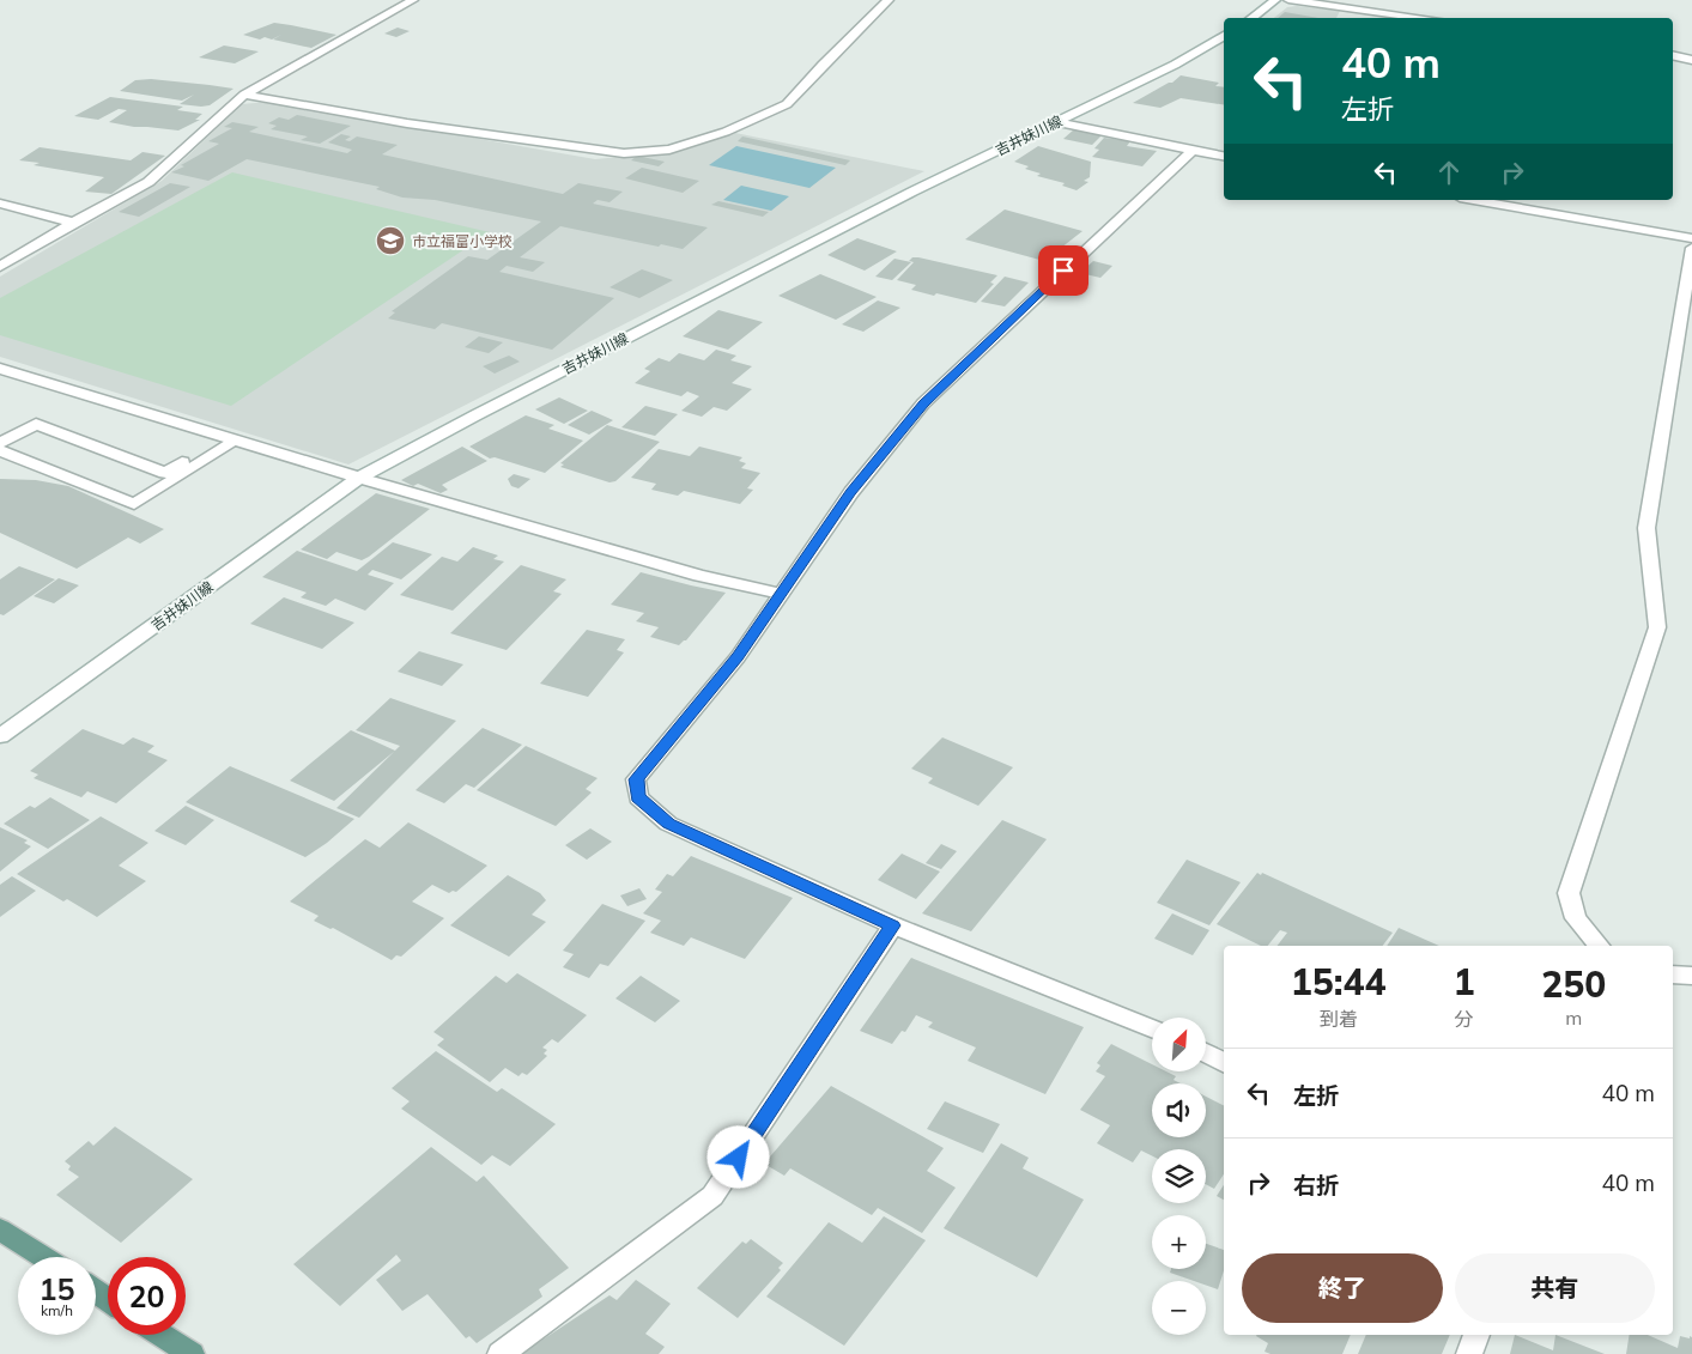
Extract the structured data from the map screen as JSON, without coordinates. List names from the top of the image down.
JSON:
{
  "streets": {
    "street": ["吉井妹川線"]
  },
  "places": {
    "school or university": ["市立福富小学校"]
  },
  "north": "top right",
  "page": {
    "turn": ["40 m", "左折"],
    "eta": [
      "15:44",
      "到着",
      "1",
      "分",
      "250",
      "m"
    ],
    "map_buttons": ["+", "−"],
    "list": [
      {
        "name": "左折",
        "value": "40 m"
      },
      {
        "name": "右折",
        "value": "40 m"
      }
    ],
    "buttons": ["終了", "共有"],
    "speed": "15 km/h",
    "limit": "20"
  }
}
